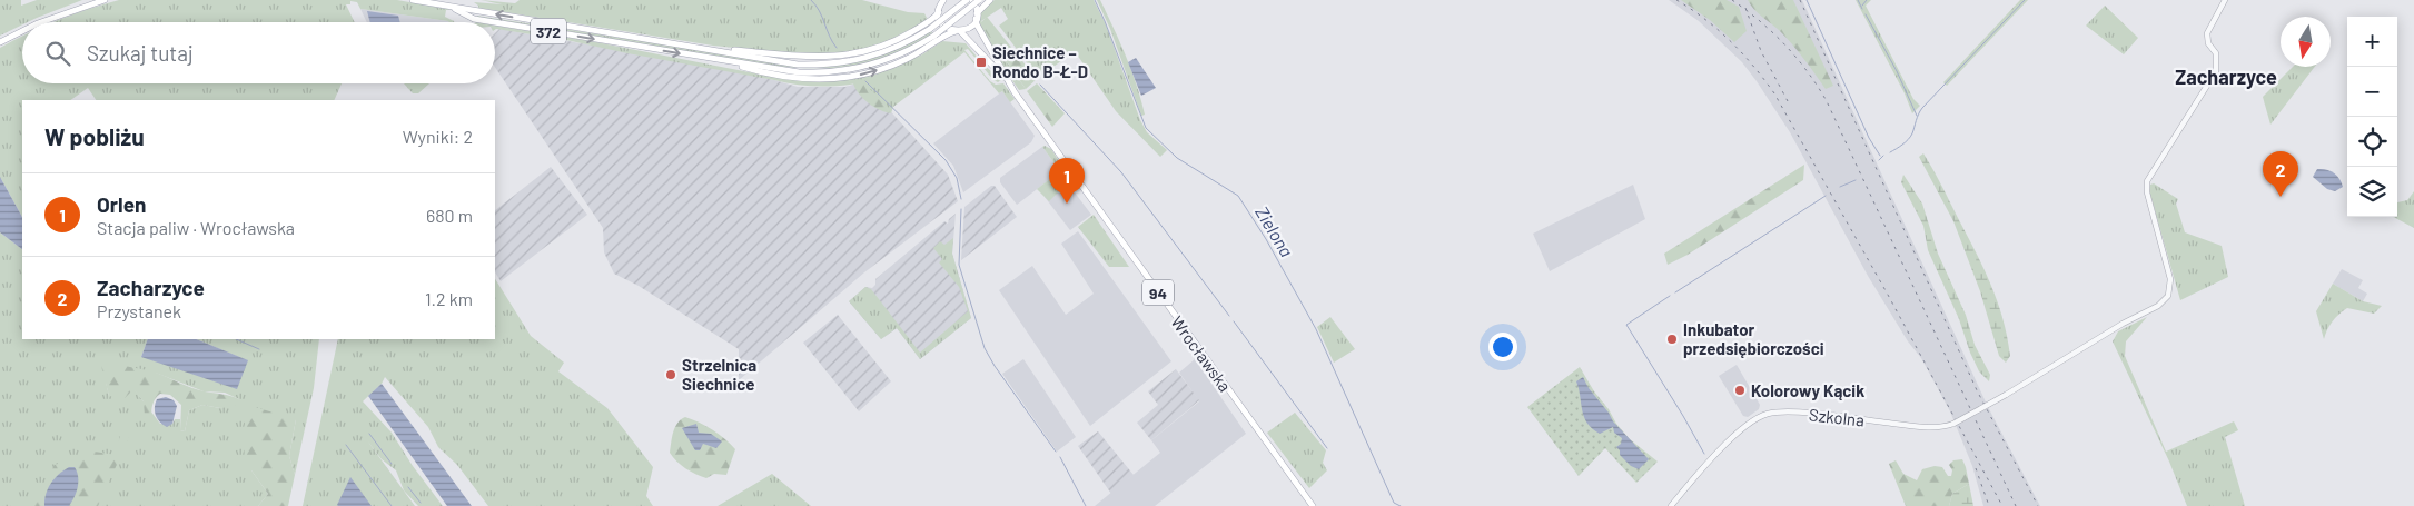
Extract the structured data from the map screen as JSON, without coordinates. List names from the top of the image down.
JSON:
{
  "streets": {
    "main road": ["372", "94", "Wrocławska"],
    "street": ["Szkolna"]
  },
  "crossings": [
    ["94", "Wrocławska"]
  ],
  "districts": ["Zacharzyce"],
  "water": ["Zielona"],
  "places": {
    "transit": ["Siechnice – Rondo B-Ł-D"],
    "other": ["Inkubator przedsiębiorczości", "Strzelnica Siechnice", "Kolorowy Kącik"]
  },
  "north": "bottom",
  "page": {
    "map_buttons": ["+", "−"],
    "search": "Szukaj tutaj",
    "heading": ["W pobliżu", "Wyniki: 2"],
    "pins": ["2", "1"],
    "list": [
      {
        "mark": "1",
        "name": "Orlen",
        "note": "Stacja paliw · Wrocławska",
        "value": "680 m"
      },
      {
        "mark": "2",
        "name": "Zacharzyce",
        "note": "Przystanek",
        "value": "1.2 km"
      }
    ]
  }
}
